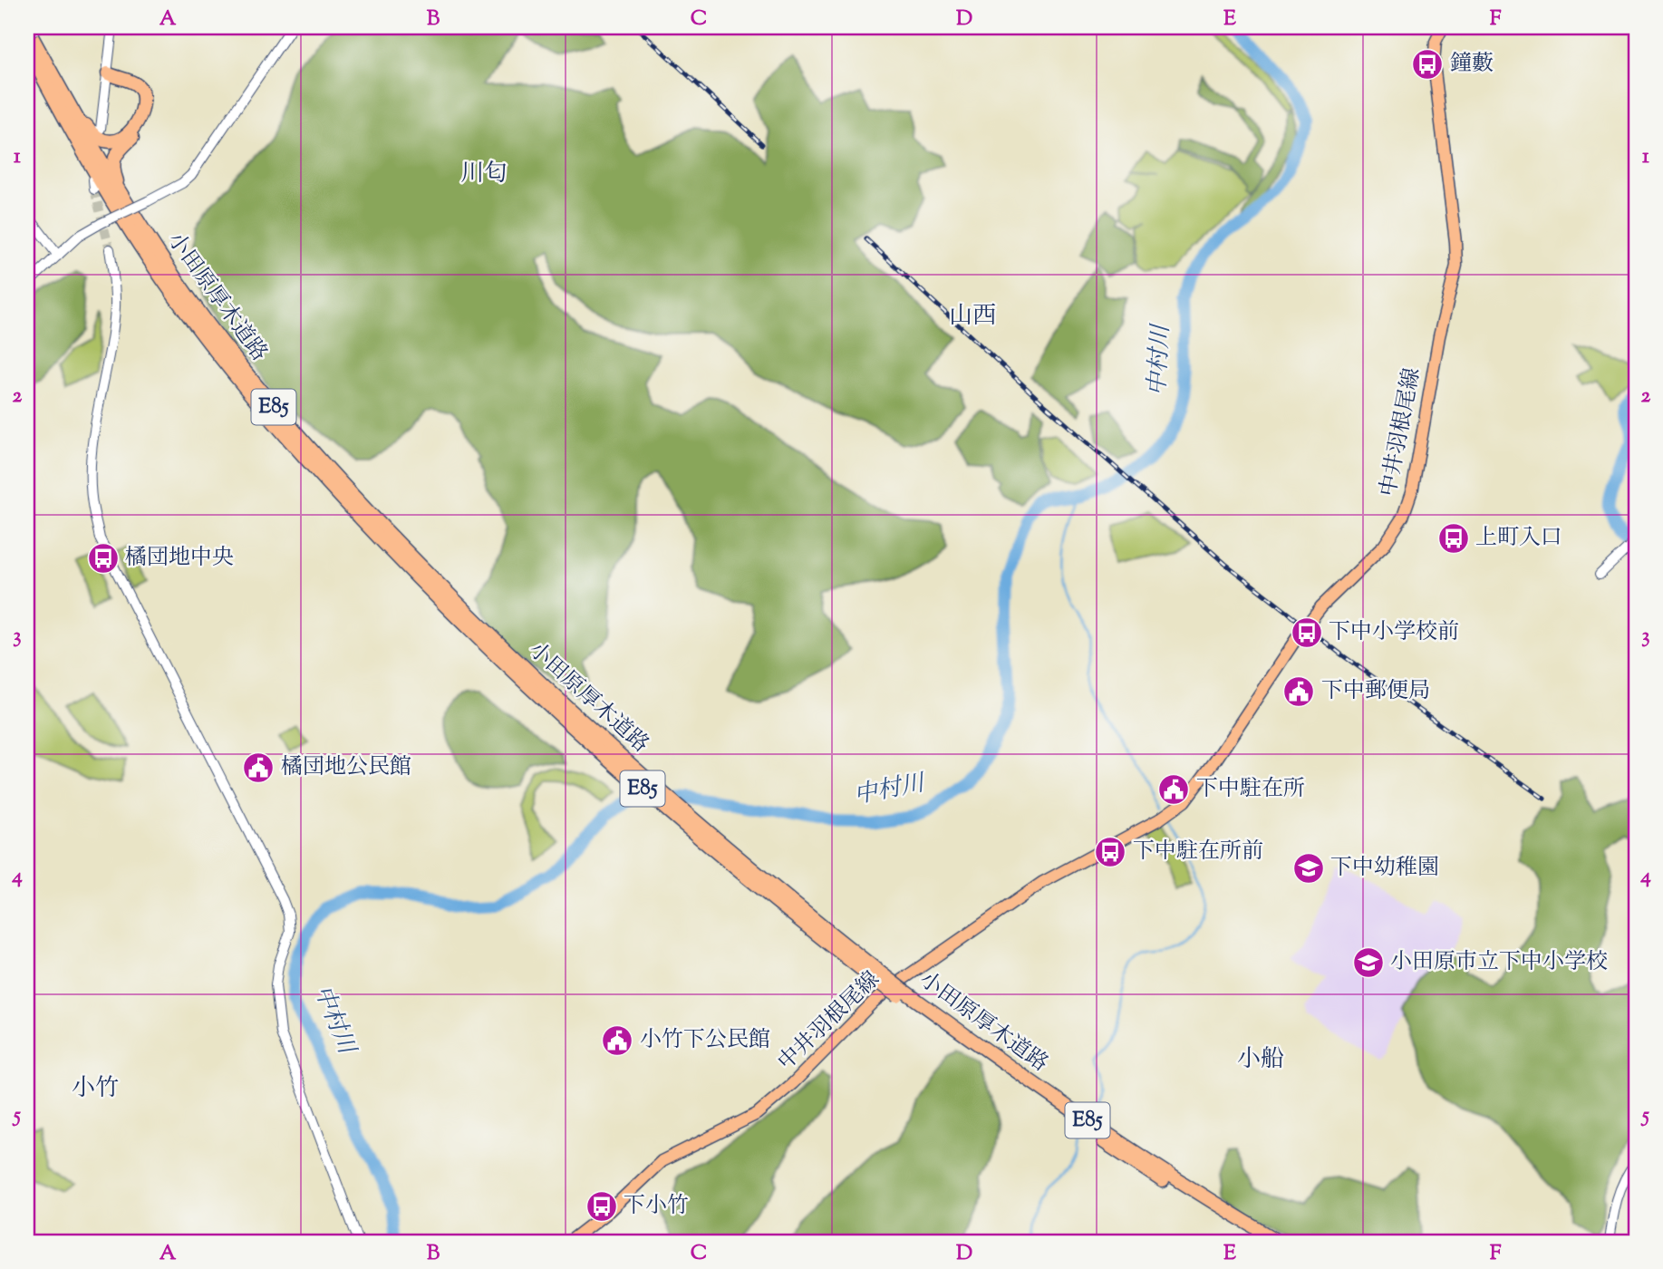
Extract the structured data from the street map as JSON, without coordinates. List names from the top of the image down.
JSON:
{
  "streets": {
    "highway": ["小田原厚木道路", "E85"],
    "main road": ["中井羽根尾線"]
  },
  "districts": [
    "川匂",
    "山西",
    "小船",
    "小竹"
  ],
  "water": ["中村川"],
  "places": {
    "bus stop": [
      "鐘藪",
      "上町入口",
      "橘団地中央",
      "下中小学校前",
      "下中駐在所前",
      "下小竹"
    ],
    "public building": [
      "下中郵便局",
      "橘団地公民館",
      "下中駐在所",
      "小竹下公民館"
    ],
    "school or university": ["下中幼稚園", "小田原市立下中小学校"]
  },
  "grid": {
    "columns": [
      "A",
      "B",
      "C",
      "D",
      "E",
      "F"
    ],
    "rows": [
      "1",
      "2",
      "3",
      "4",
      "5"
    ]
  }
}
